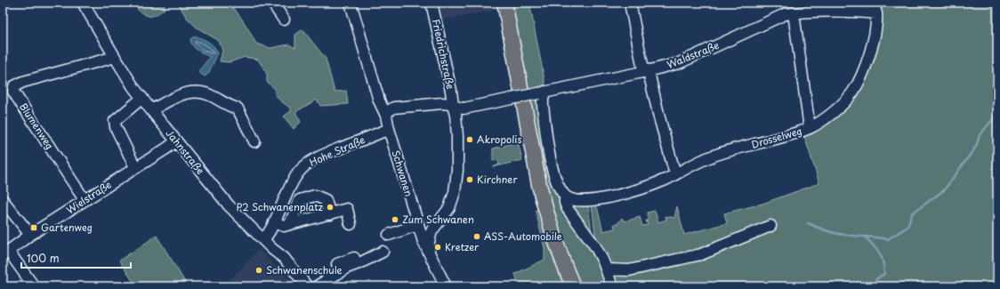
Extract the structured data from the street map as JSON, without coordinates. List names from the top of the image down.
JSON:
{
  "streets": {
    "street": [
      "Friedrichstraße",
      "Waldstraße",
      "Blumenweg",
      "Drosselweg",
      "Hohe Straße",
      "Jahnstraße",
      "Schwanen",
      "Wielstraße"
    ]
  },
  "crossings": [
    ["Friedrichstraße", "Waldstraße"],
    ["Waldstraße", "Drosselweg"],
    ["Waldstraße", "Schwanen"],
    ["Blumenweg", "Jahnstraße"],
    ["Blumenweg", "Wielstraße"],
    ["Hohe Straße", "Jahnstraße"],
    ["Hohe Straße", "Schwanen"],
    ["Jahnstraße", "Wielstraße"]
  ],
  "places": {
    "other": [
      "Akropolis",
      "Kirchner",
      "P2 Schwanenplatz",
      "Zum Schwanen",
      "ASS-Automobile",
      "Kretzer",
      "Schwanenschule"
    ],
    "transit": ["Gartenweg"]
  },
  "scale_bar": "100 m"
}
